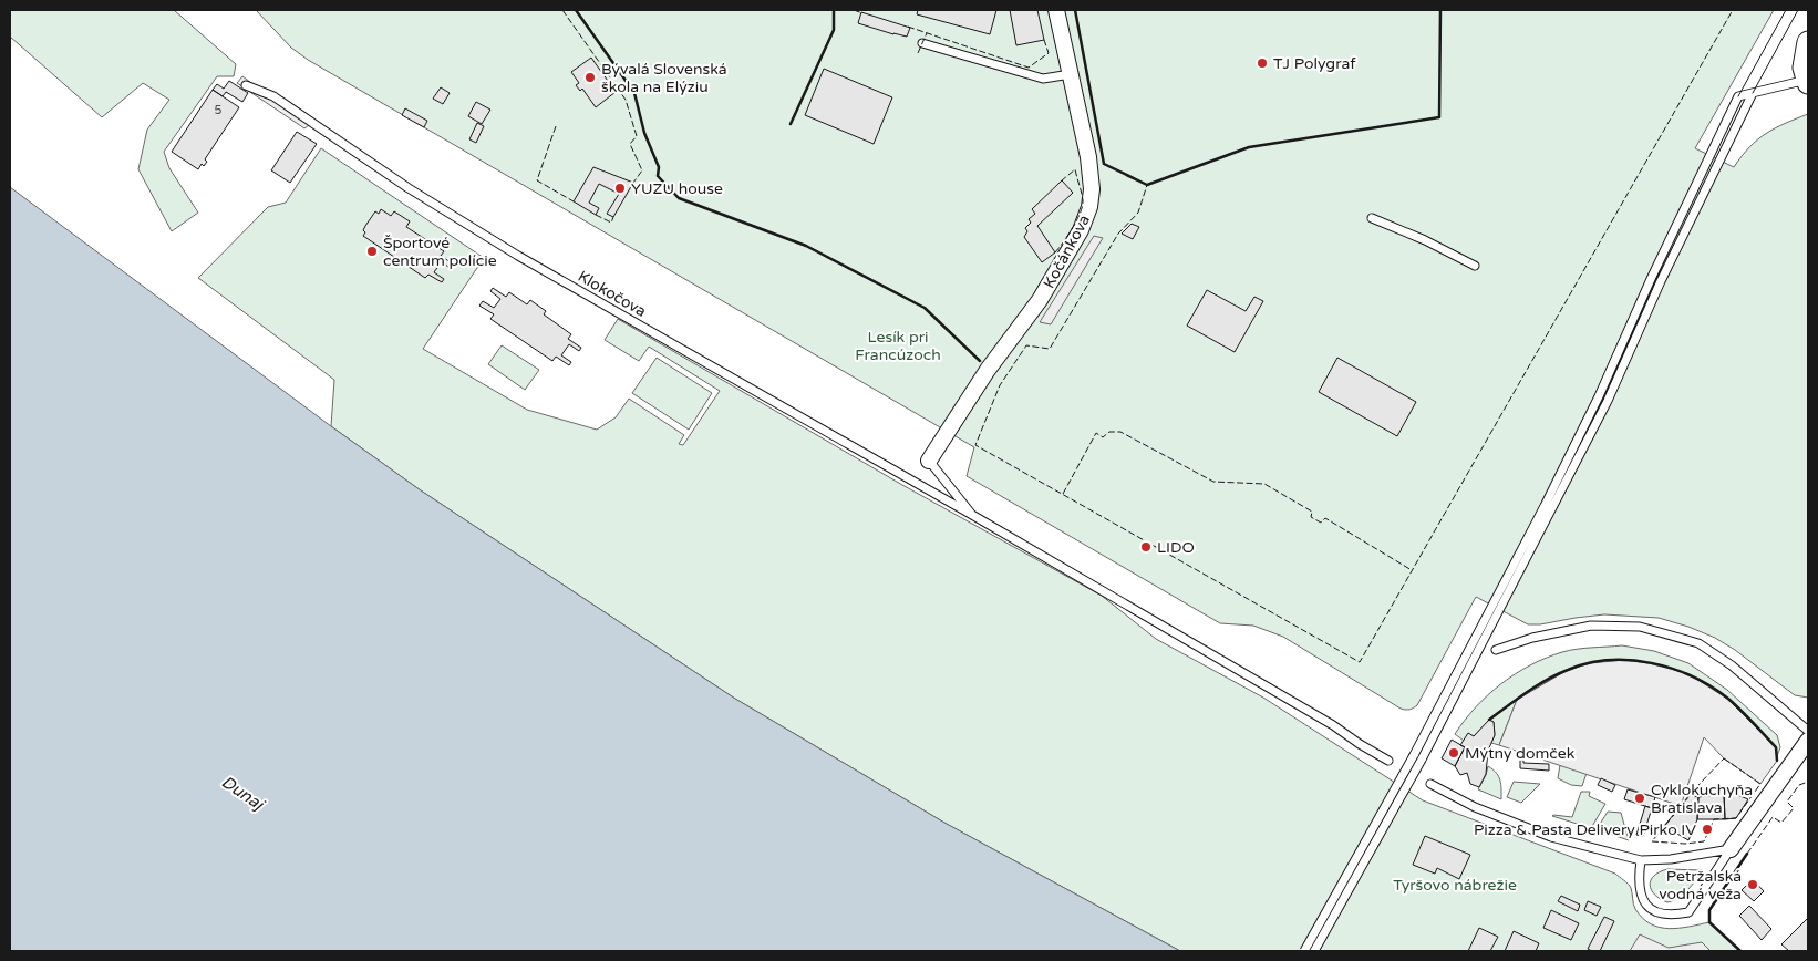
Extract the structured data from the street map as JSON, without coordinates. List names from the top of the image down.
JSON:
{
  "streets": {
    "street": ["Kočánkova"],
    "lane": ["Klokočova"]
  },
  "water": ["Dunaj"],
  "parks": ["Lesík pri Francúzoch", "Tyršovo nábrežie"],
  "places": [
    "TJ Polygraf",
    "Bývalá Slovenská škola na Elýziu",
    "YUZU house",
    "Športové centrum polície",
    "LIDO",
    "Mýtny domček",
    "Cyklokuchyňa Bratislava",
    "Pizza & Pasta Delivery Pirko IV",
    "Petržalská vodná veža"
  ],
  "house_numbers": ["5"]
}
